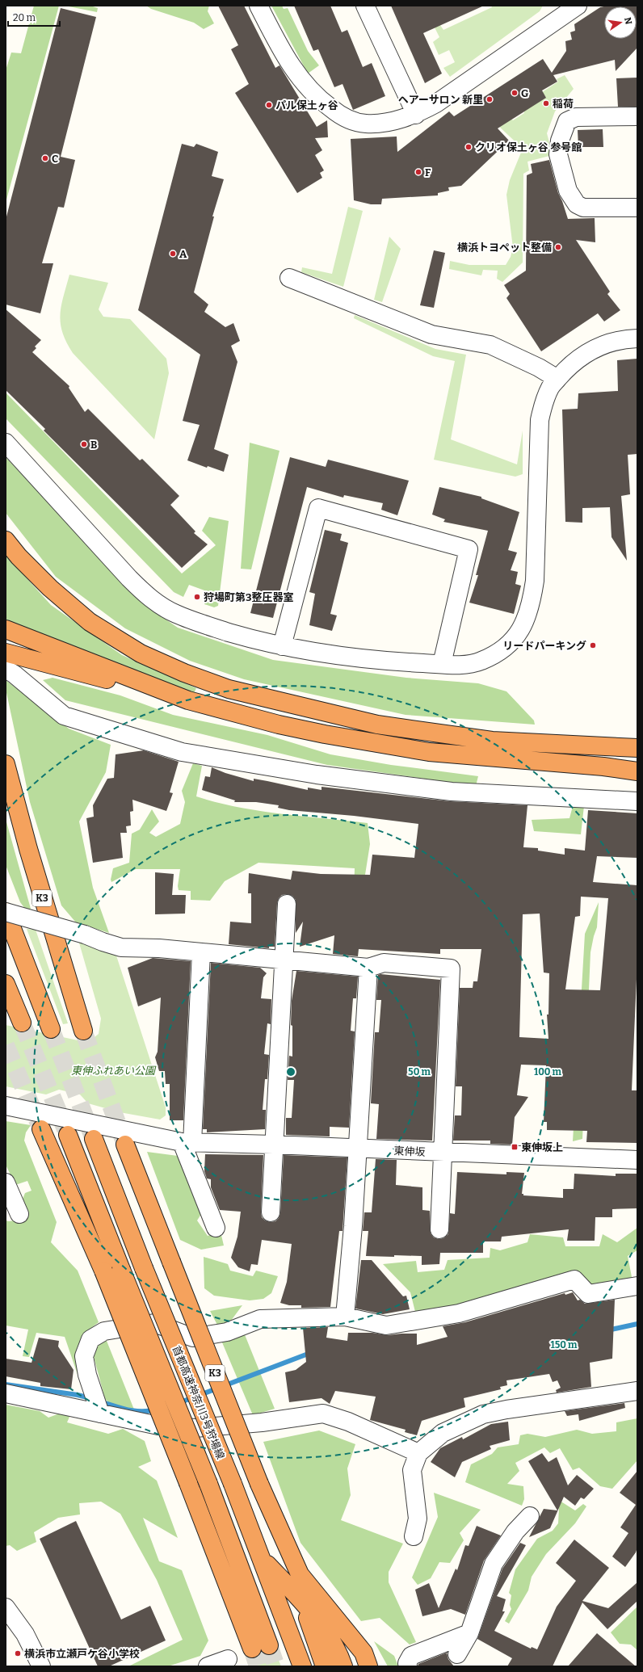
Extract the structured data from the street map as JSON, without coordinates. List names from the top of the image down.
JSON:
{
  "streets": {
    "highway": ["K3", "首都高速神奈川3号狩場線"],
    "street": ["東伸坂"]
  },
  "parks": ["東伸ふれあい公園"],
  "places": {
    "other": [
      "G",
      "ヘアーサロン 新里",
      "稲荷",
      "パル保土ヶ谷",
      "クリオ保土ヶ谷 参号館",
      "C",
      "F",
      "横浜トヨペット整備",
      "A",
      "B",
      "狩場町第3整圧器室",
      "リードパーキング",
      "横浜市立瀬戸ケ谷小学校"
    ],
    "transit": ["東伸坂上"]
  },
  "scale_bar": "20 m",
  "north": "right",
  "rings": ["50 m", "100 m", "150 m"]
}
